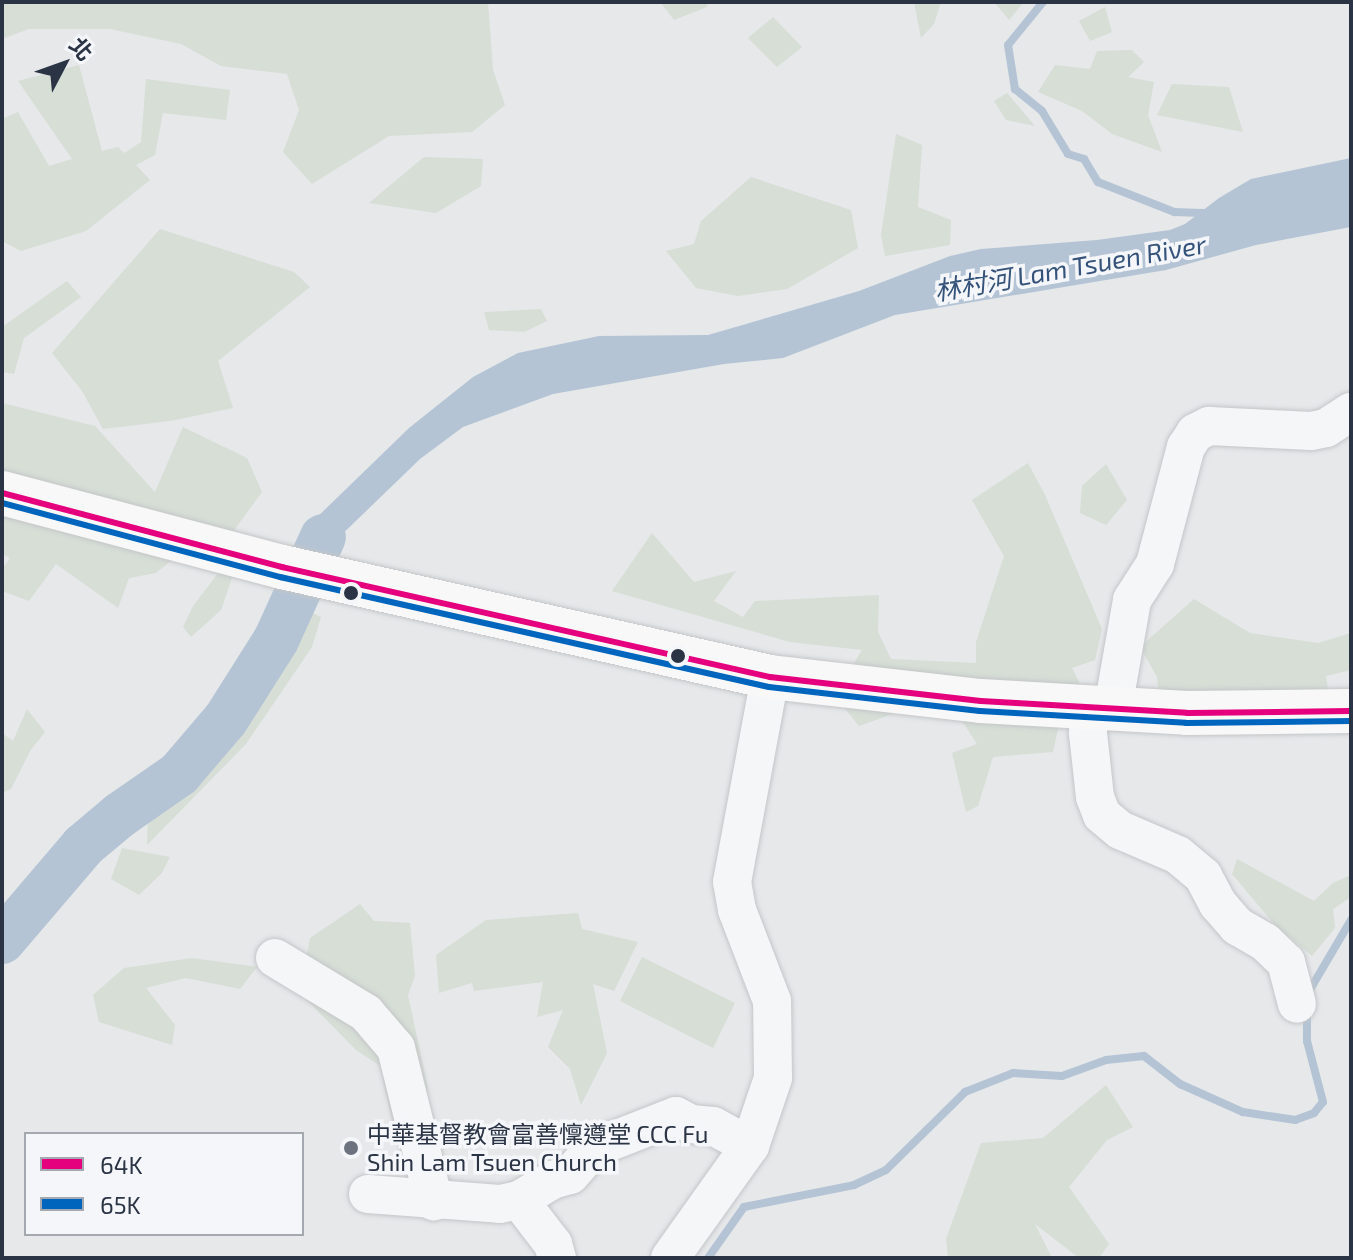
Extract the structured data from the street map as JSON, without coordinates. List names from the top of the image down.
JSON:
{
  "water": ["林村河 Lam Tsuen River"],
  "places": ["中華基督教會富善懍遵堂 CCC Fu Shin Lam Tsuen Church"],
  "lines": ["transit line 64K", "transit line 65K"],
  "legend": ["64K", "65K"],
  "north": "top right"
}
